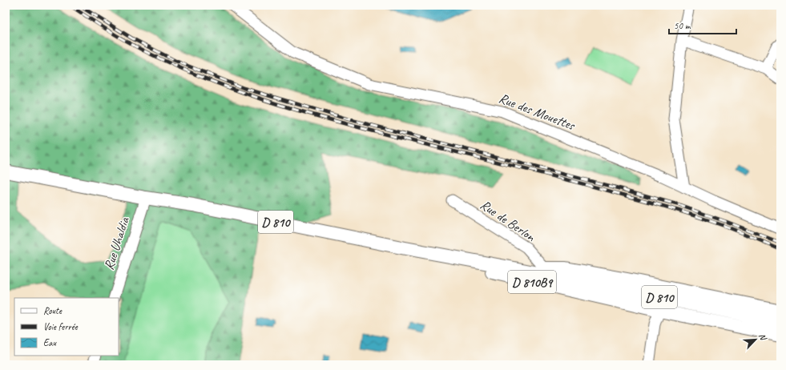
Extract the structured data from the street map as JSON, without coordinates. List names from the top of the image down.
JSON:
{
  "streets": {
    "main road": ["D 810", "D 810B9"],
    "street": ["Rue des Mouettes", "Rue de Berlon", "Rue Uhaldia"]
  },
  "crossings": [
    ["D 810", "Rue Uhaldia"],
    ["D 810", "D 810B9"]
  ],
  "legend": ["Route", "Voie ferrée", "Eau"],
  "scale_bar": "50 m",
  "north": "top right"
}
